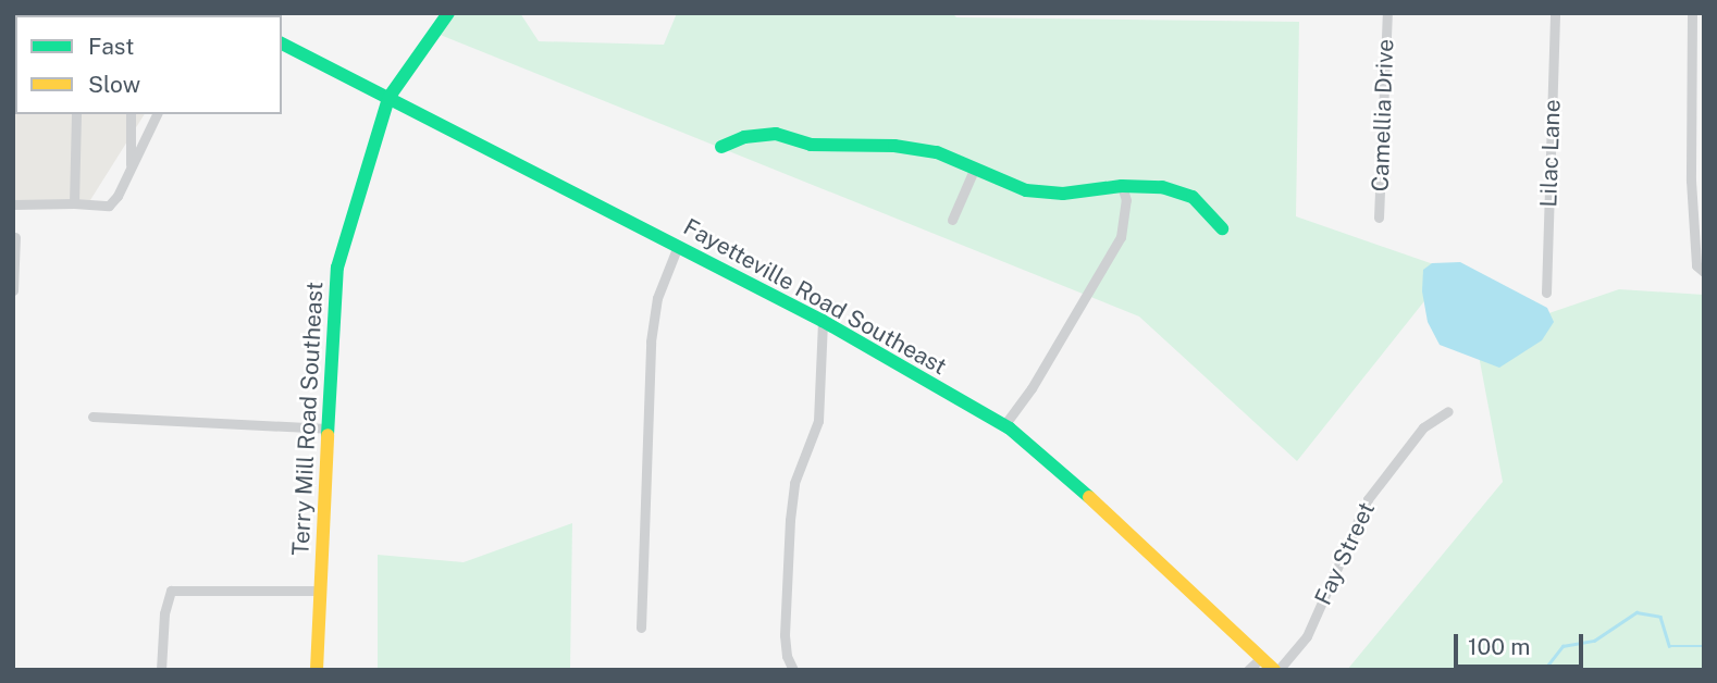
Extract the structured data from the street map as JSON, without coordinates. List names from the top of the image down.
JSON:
{
  "streets": {
    "street": [
      "Camellia Drive",
      "Lilac Lane",
      "Fayetteville Road Southeast",
      "Terry Mill Road Southeast",
      "Fay Street"
    ]
  },
  "crossings": [
    ["Fayetteville Road Southeast", "Terry Mill Road Southeast"],
    ["Fayetteville Road Southeast", "Fay Street"]
  ],
  "legend": ["Fast", "Slow"],
  "scale_bar": "100 m"
}
